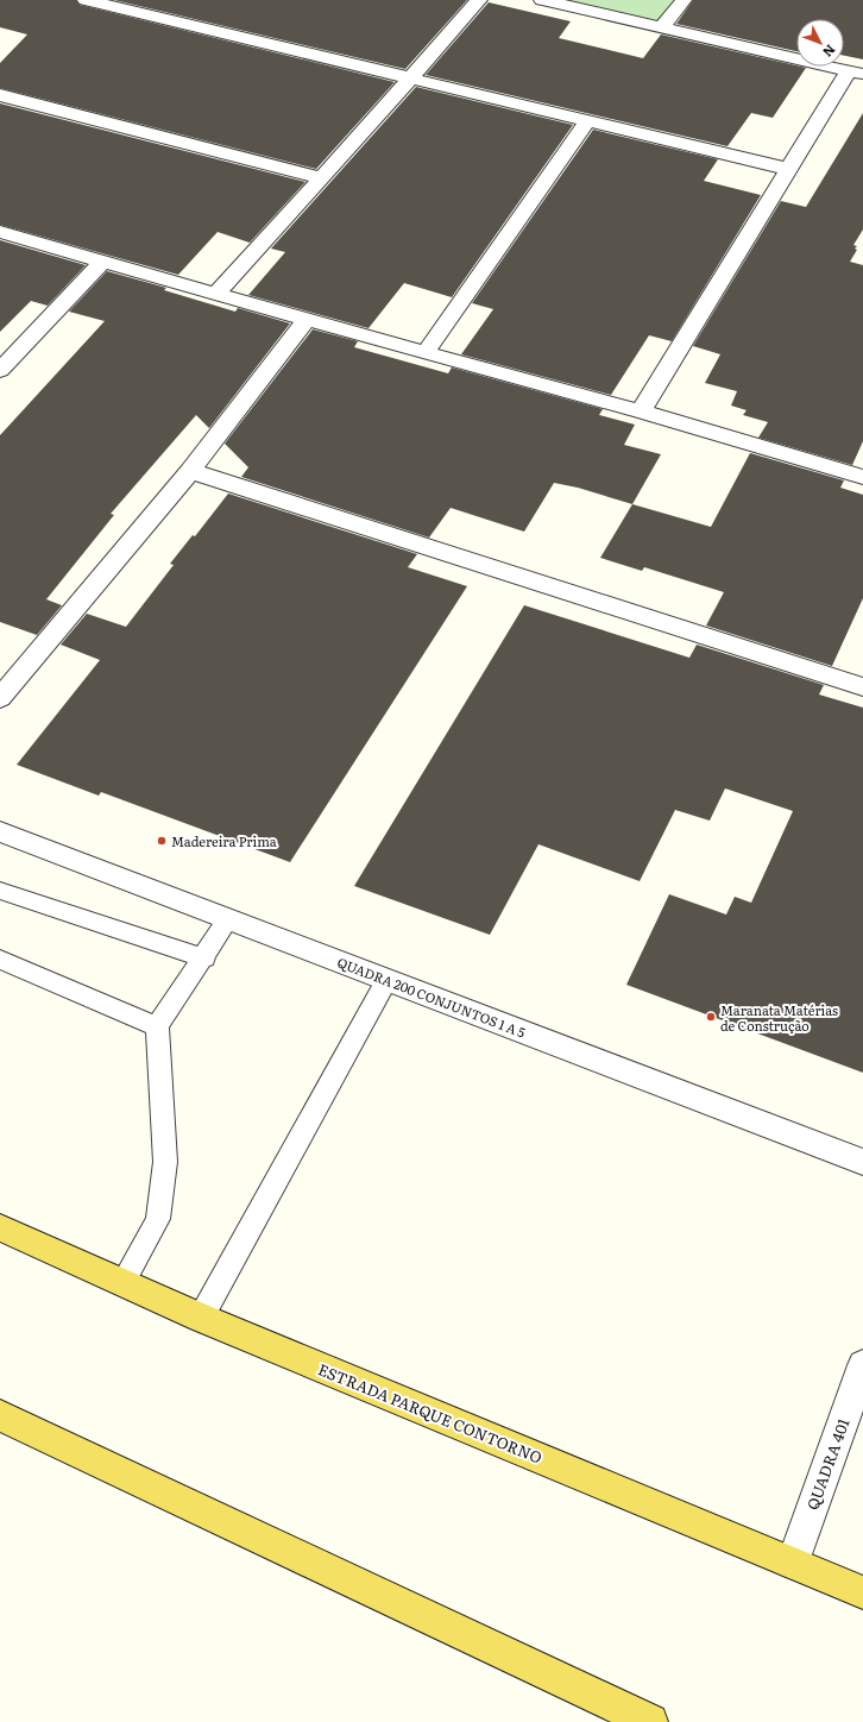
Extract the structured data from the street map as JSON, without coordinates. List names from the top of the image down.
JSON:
{
  "streets": {
    "highway": ["ESTRADA PARQUE CONTORNO"],
    "street": ["QUADRA 200 CONJUNTOS 1 A 5", "QUADRA 401"]
  },
  "crossings": [
    ["ESTRADA PARQUE CONTORNO", "QUADRA 401"]
  ],
  "places": ["Madereira Prima", "Maranata Matérias de Construção"],
  "north": "bottom right"
}
